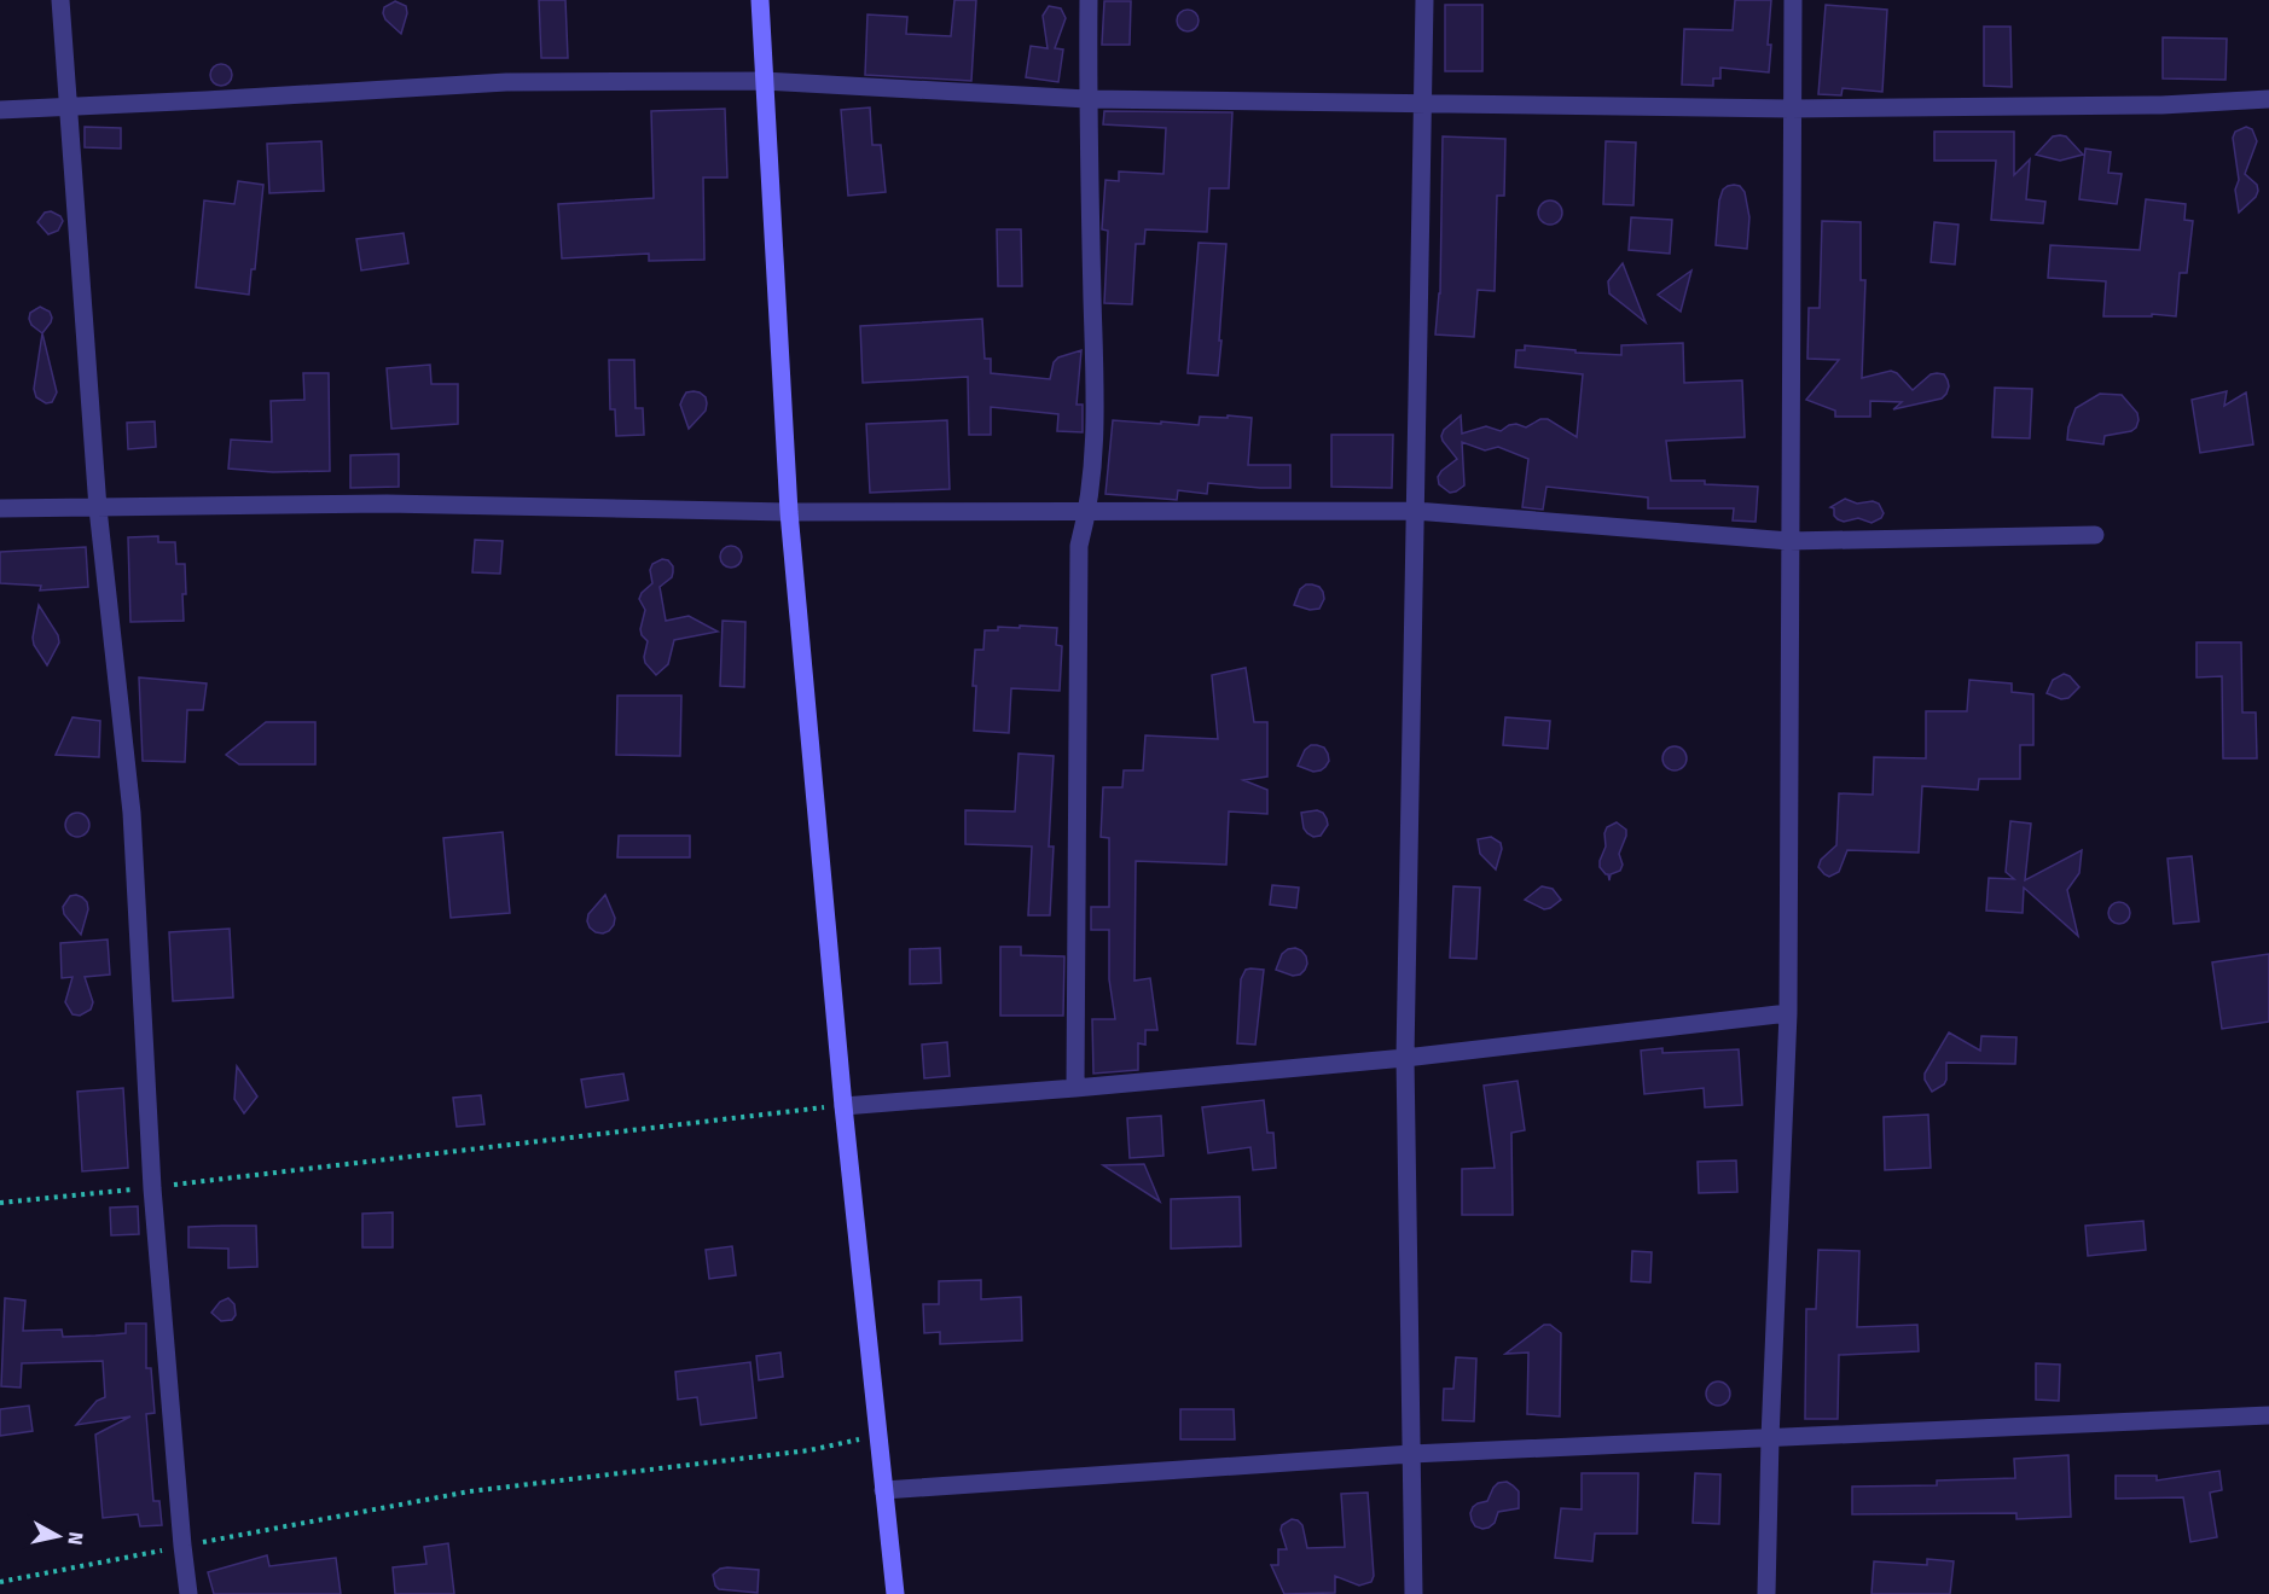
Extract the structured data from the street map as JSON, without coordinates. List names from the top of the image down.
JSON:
{
  "north": "right"
}
